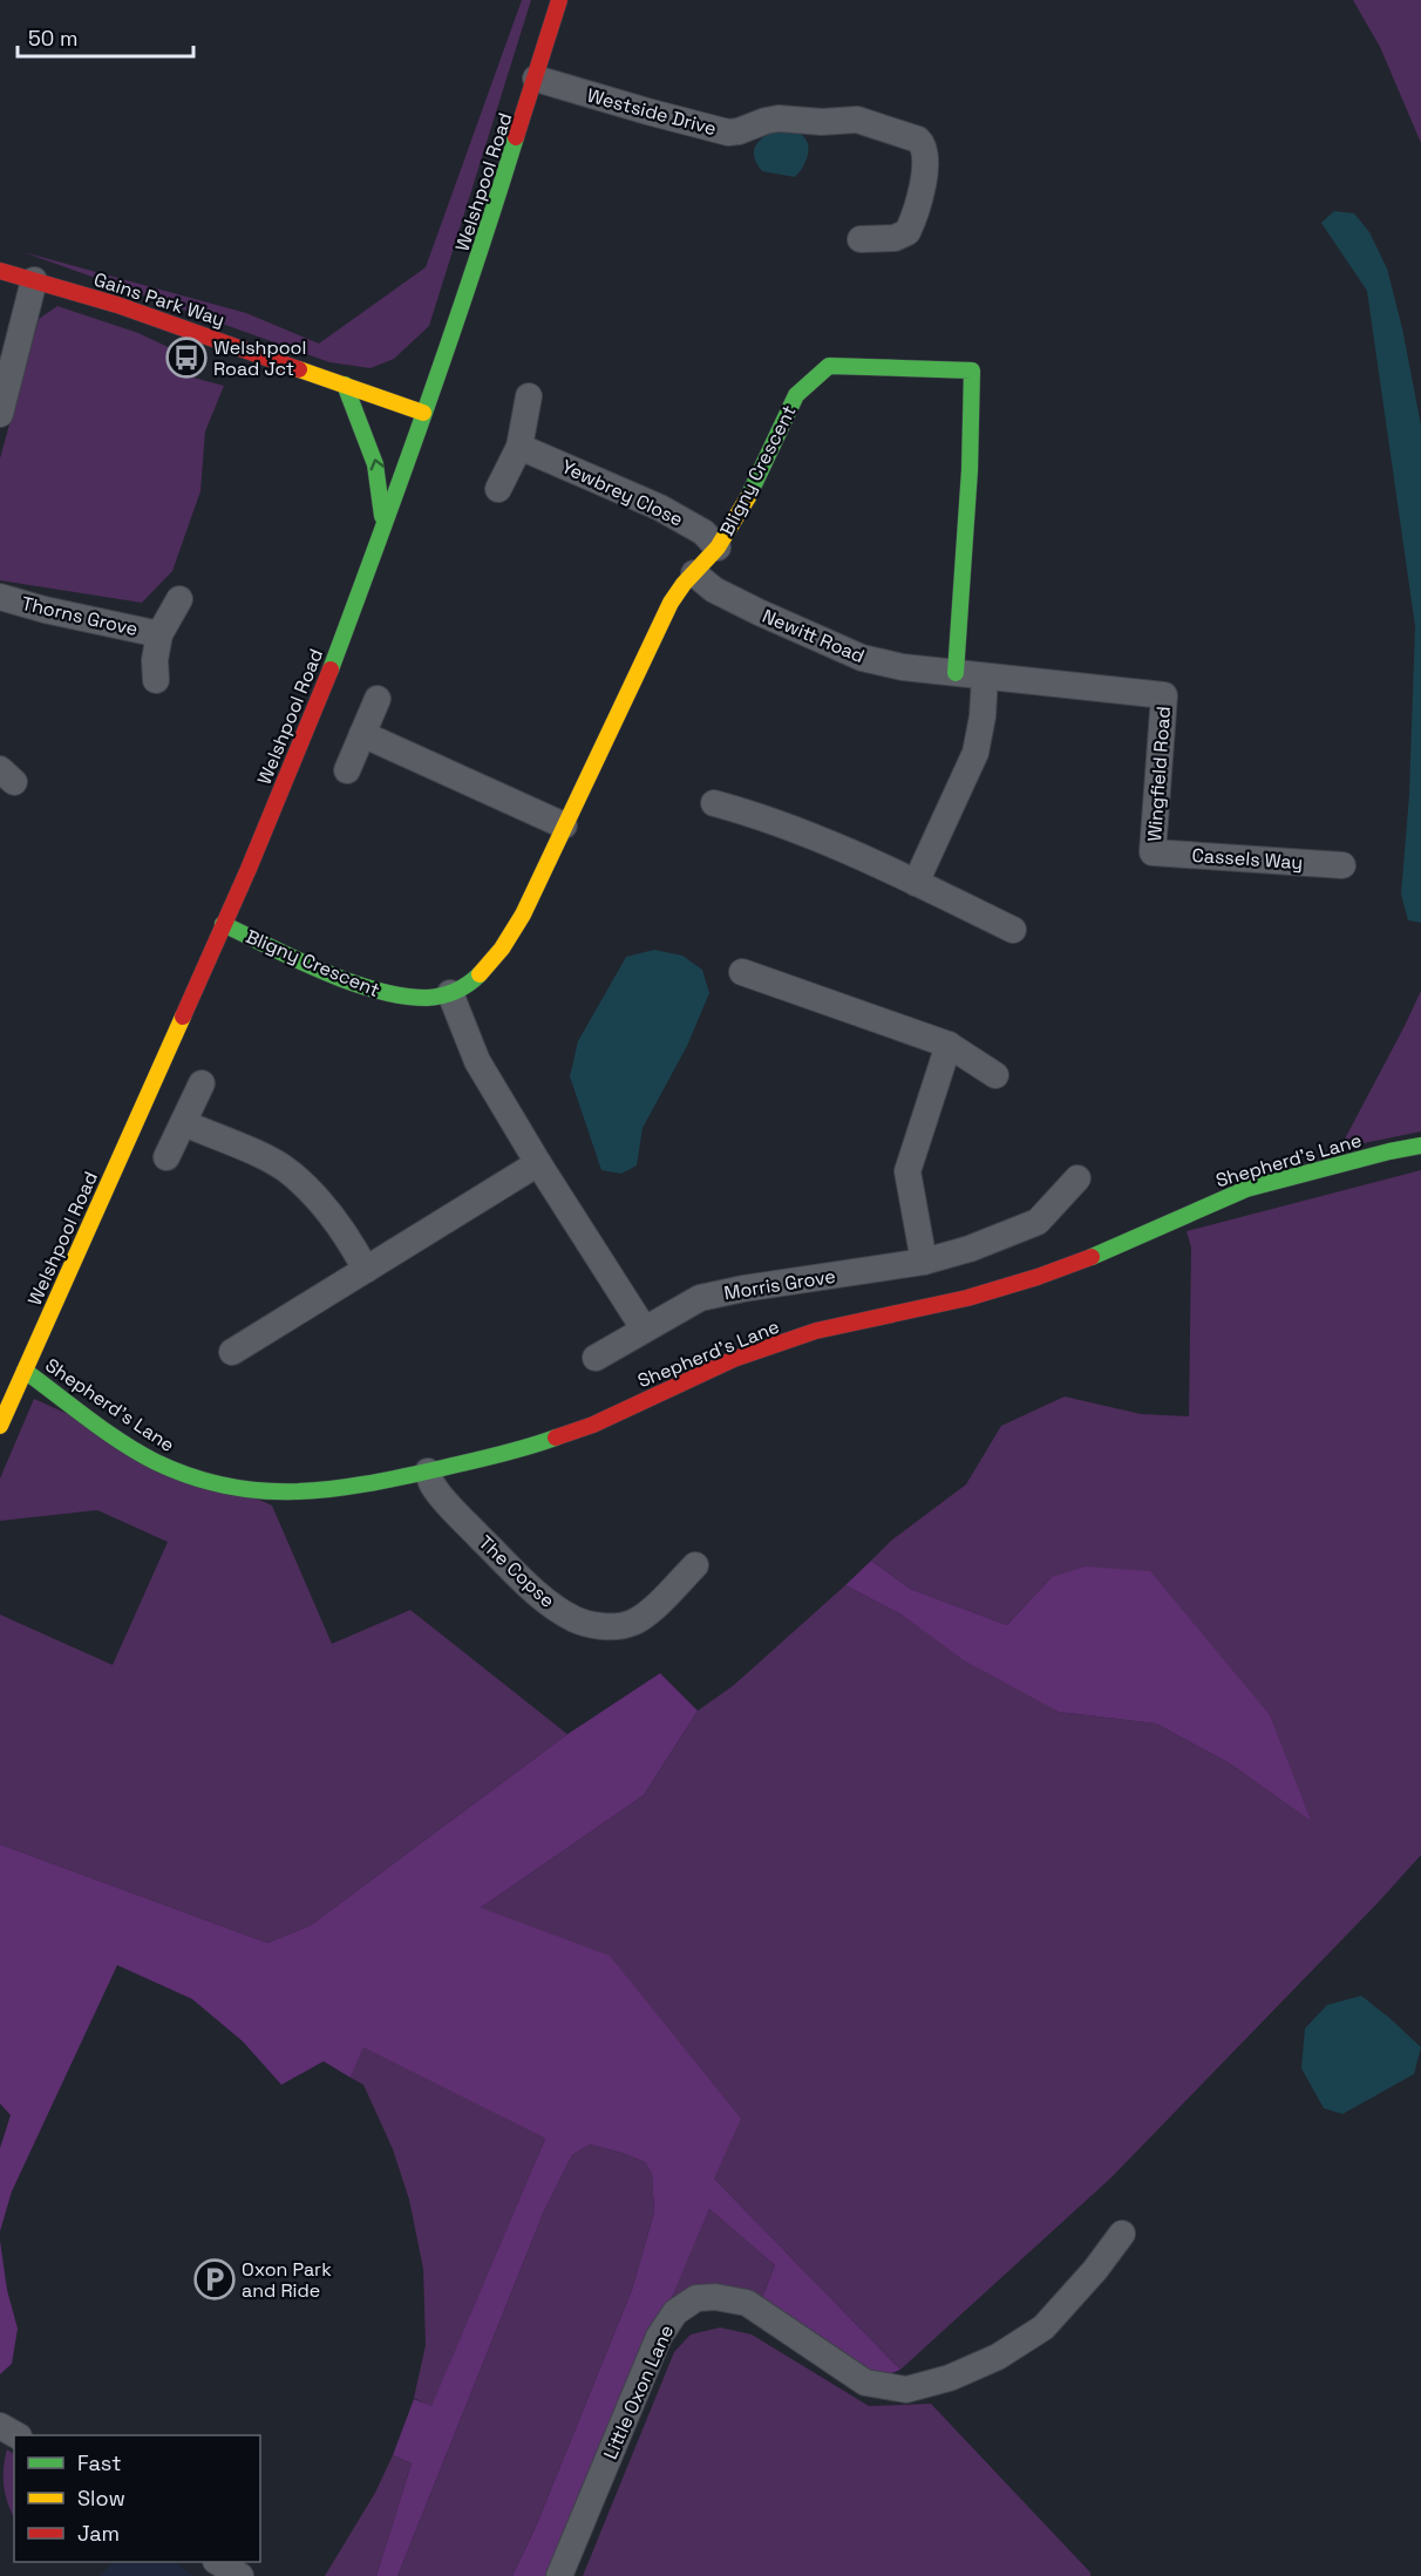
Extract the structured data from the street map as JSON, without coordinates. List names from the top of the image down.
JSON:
{
  "streets": {
    "street": [
      "Westside Drive",
      "Welshpool Road",
      "Gains Park Way",
      "Bligny Crescent",
      "Yewbrey Close",
      "Thorns Grove",
      "Newitt Road",
      "Wingfield Road",
      "Cassels Way",
      "Shepherd's Lane",
      "Morris Grove",
      "The Copse",
      "Little Oxon Lane"
    ]
  },
  "crossings": [
    ["Westside Drive", "Welshpool Road"],
    ["Welshpool Road", "Gains Park Way"],
    ["Welshpool Road", "Bligny Crescent"],
    ["Welshpool Road", "Shepherd's Lane"],
    ["Bligny Crescent", "Yewbrey Close"],
    ["Bligny Crescent", "Newitt Road"],
    ["Newitt Road", "Wingfield Road"],
    ["Wingfield Road", "Cassels Way"],
    ["Shepherd's Lane", "The Copse"]
  ],
  "places": {
    "bus stop": ["Welshpool Road Jct"],
    "parking": ["Oxon Park and Ride"]
  },
  "legend": ["Fast", "Slow", "Jam"],
  "scale_bar": "50 m"
}
